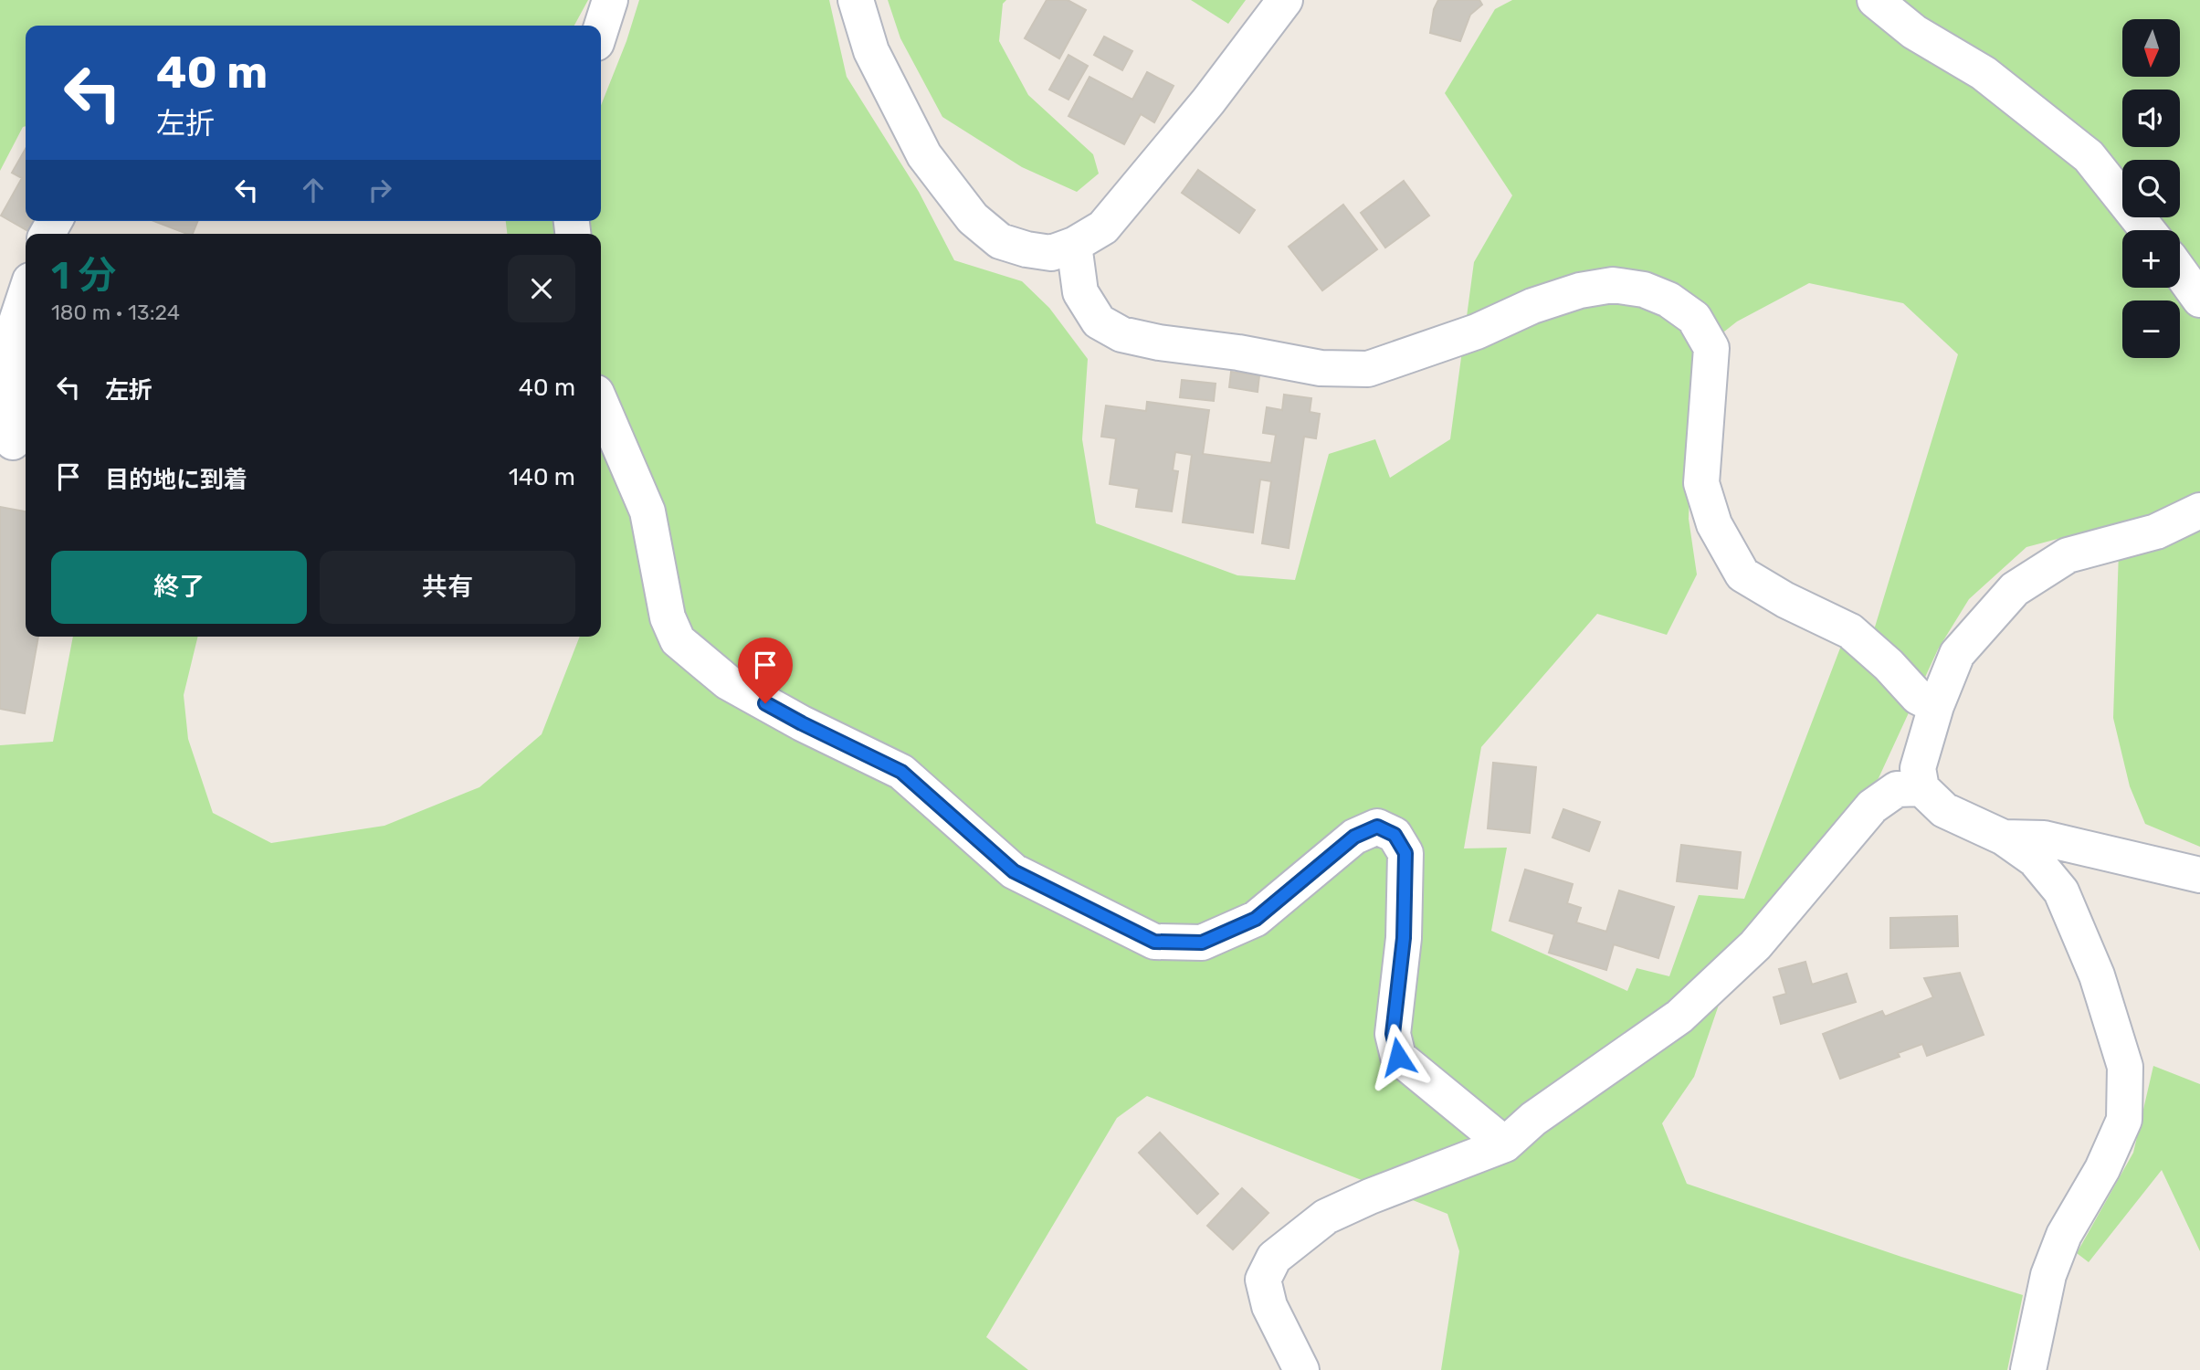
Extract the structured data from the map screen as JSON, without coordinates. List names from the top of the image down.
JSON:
{
  "north": "bottom",
  "page": {
    "map_buttons": ["+", "−"],
    "turn": ["40 m", "左折"],
    "heading": ["1 分", "180 m · 13:24"],
    "list": [
      {
        "name": "左折",
        "value": "40 m"
      },
      {
        "name": "目的地に到着",
        "value": "140 m"
      }
    ],
    "buttons": ["終了", "共有"]
  }
}
